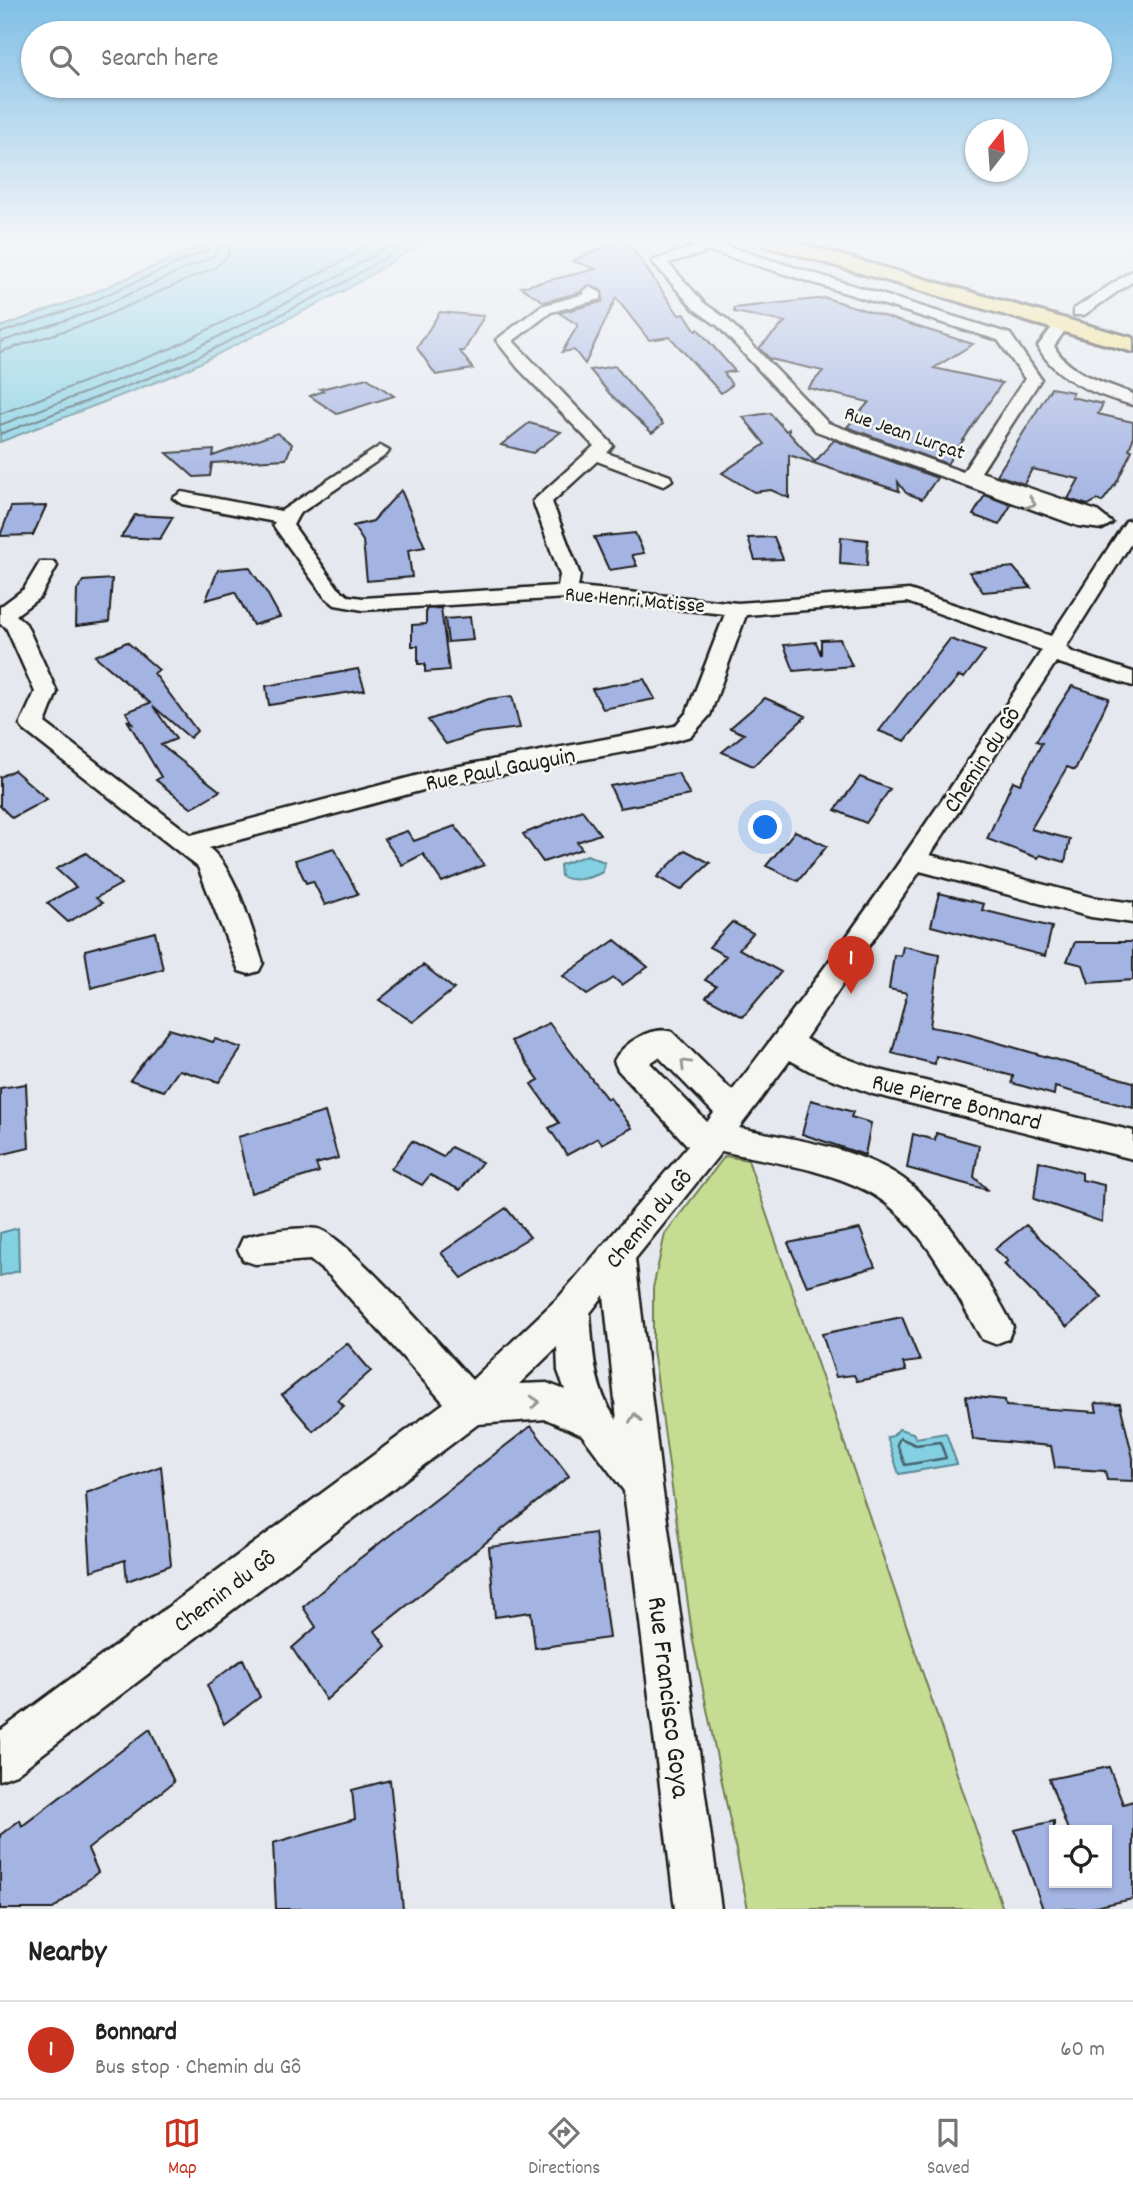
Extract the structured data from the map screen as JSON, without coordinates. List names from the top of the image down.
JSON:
{
  "streets": {
    "street": [
      "Rue Jean Lurçat",
      "Rue Henri Matisse",
      "Chemin du Gô",
      "Rue Paul Gauguin",
      "Rue Pierre Bonnard",
      "Rue Francisco Goya"
    ]
  },
  "crossings": [
    ["Rue Jean Lurçat", "Chemin du Gô"],
    ["Rue Henri Matisse", "Chemin du Gô"],
    ["Rue Henri Matisse", "Rue Paul Gauguin"],
    ["Chemin du Gô", "Rue Pierre Bonnard"],
    ["Chemin du Gô", "Rue Francisco Goya"]
  ],
  "north": "top",
  "page": {
    "search": "Search here",
    "pins": "1",
    "heading": "Nearby",
    "list": [
      {
        "mark": "1",
        "name": "Bonnard",
        "note": "Bus stop · Chemin du Gô",
        "value": "60 m"
      }
    ],
    "nav": ["Map", "Directions", "Saved"]
  }
}
